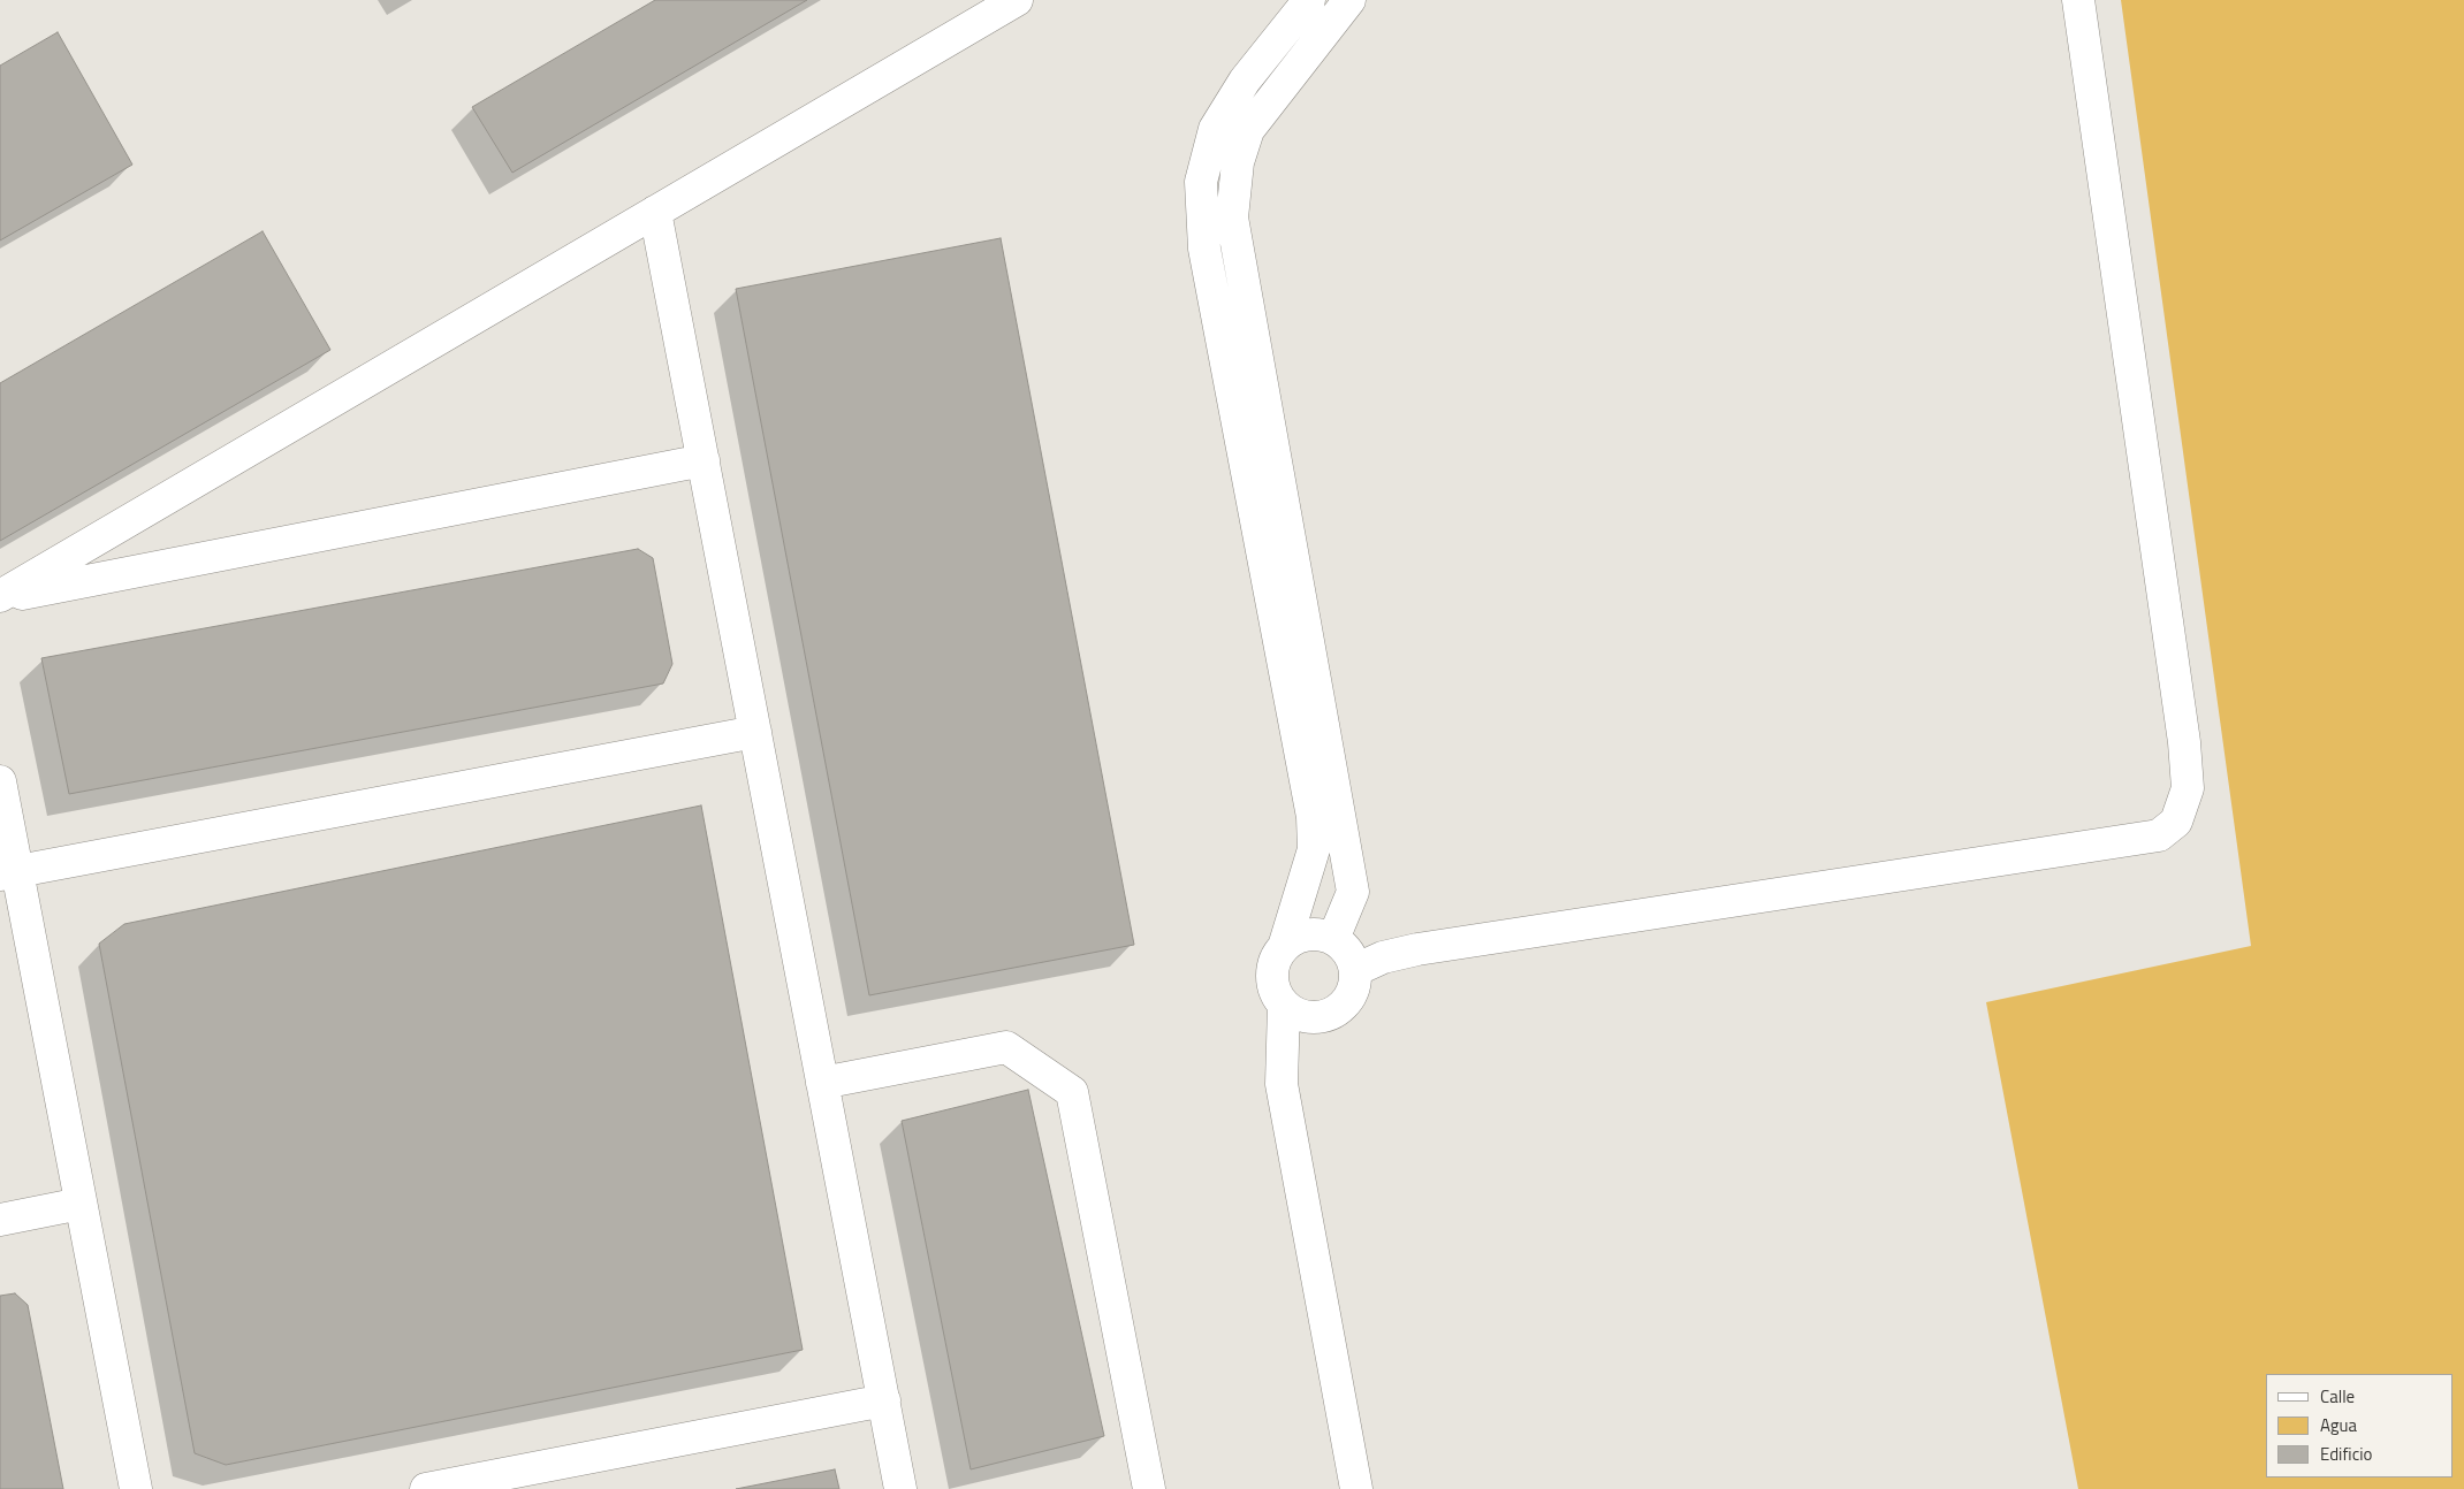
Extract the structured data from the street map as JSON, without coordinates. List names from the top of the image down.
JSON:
{
  "legend": ["Calle", "Agua", "Edificio"]
}
